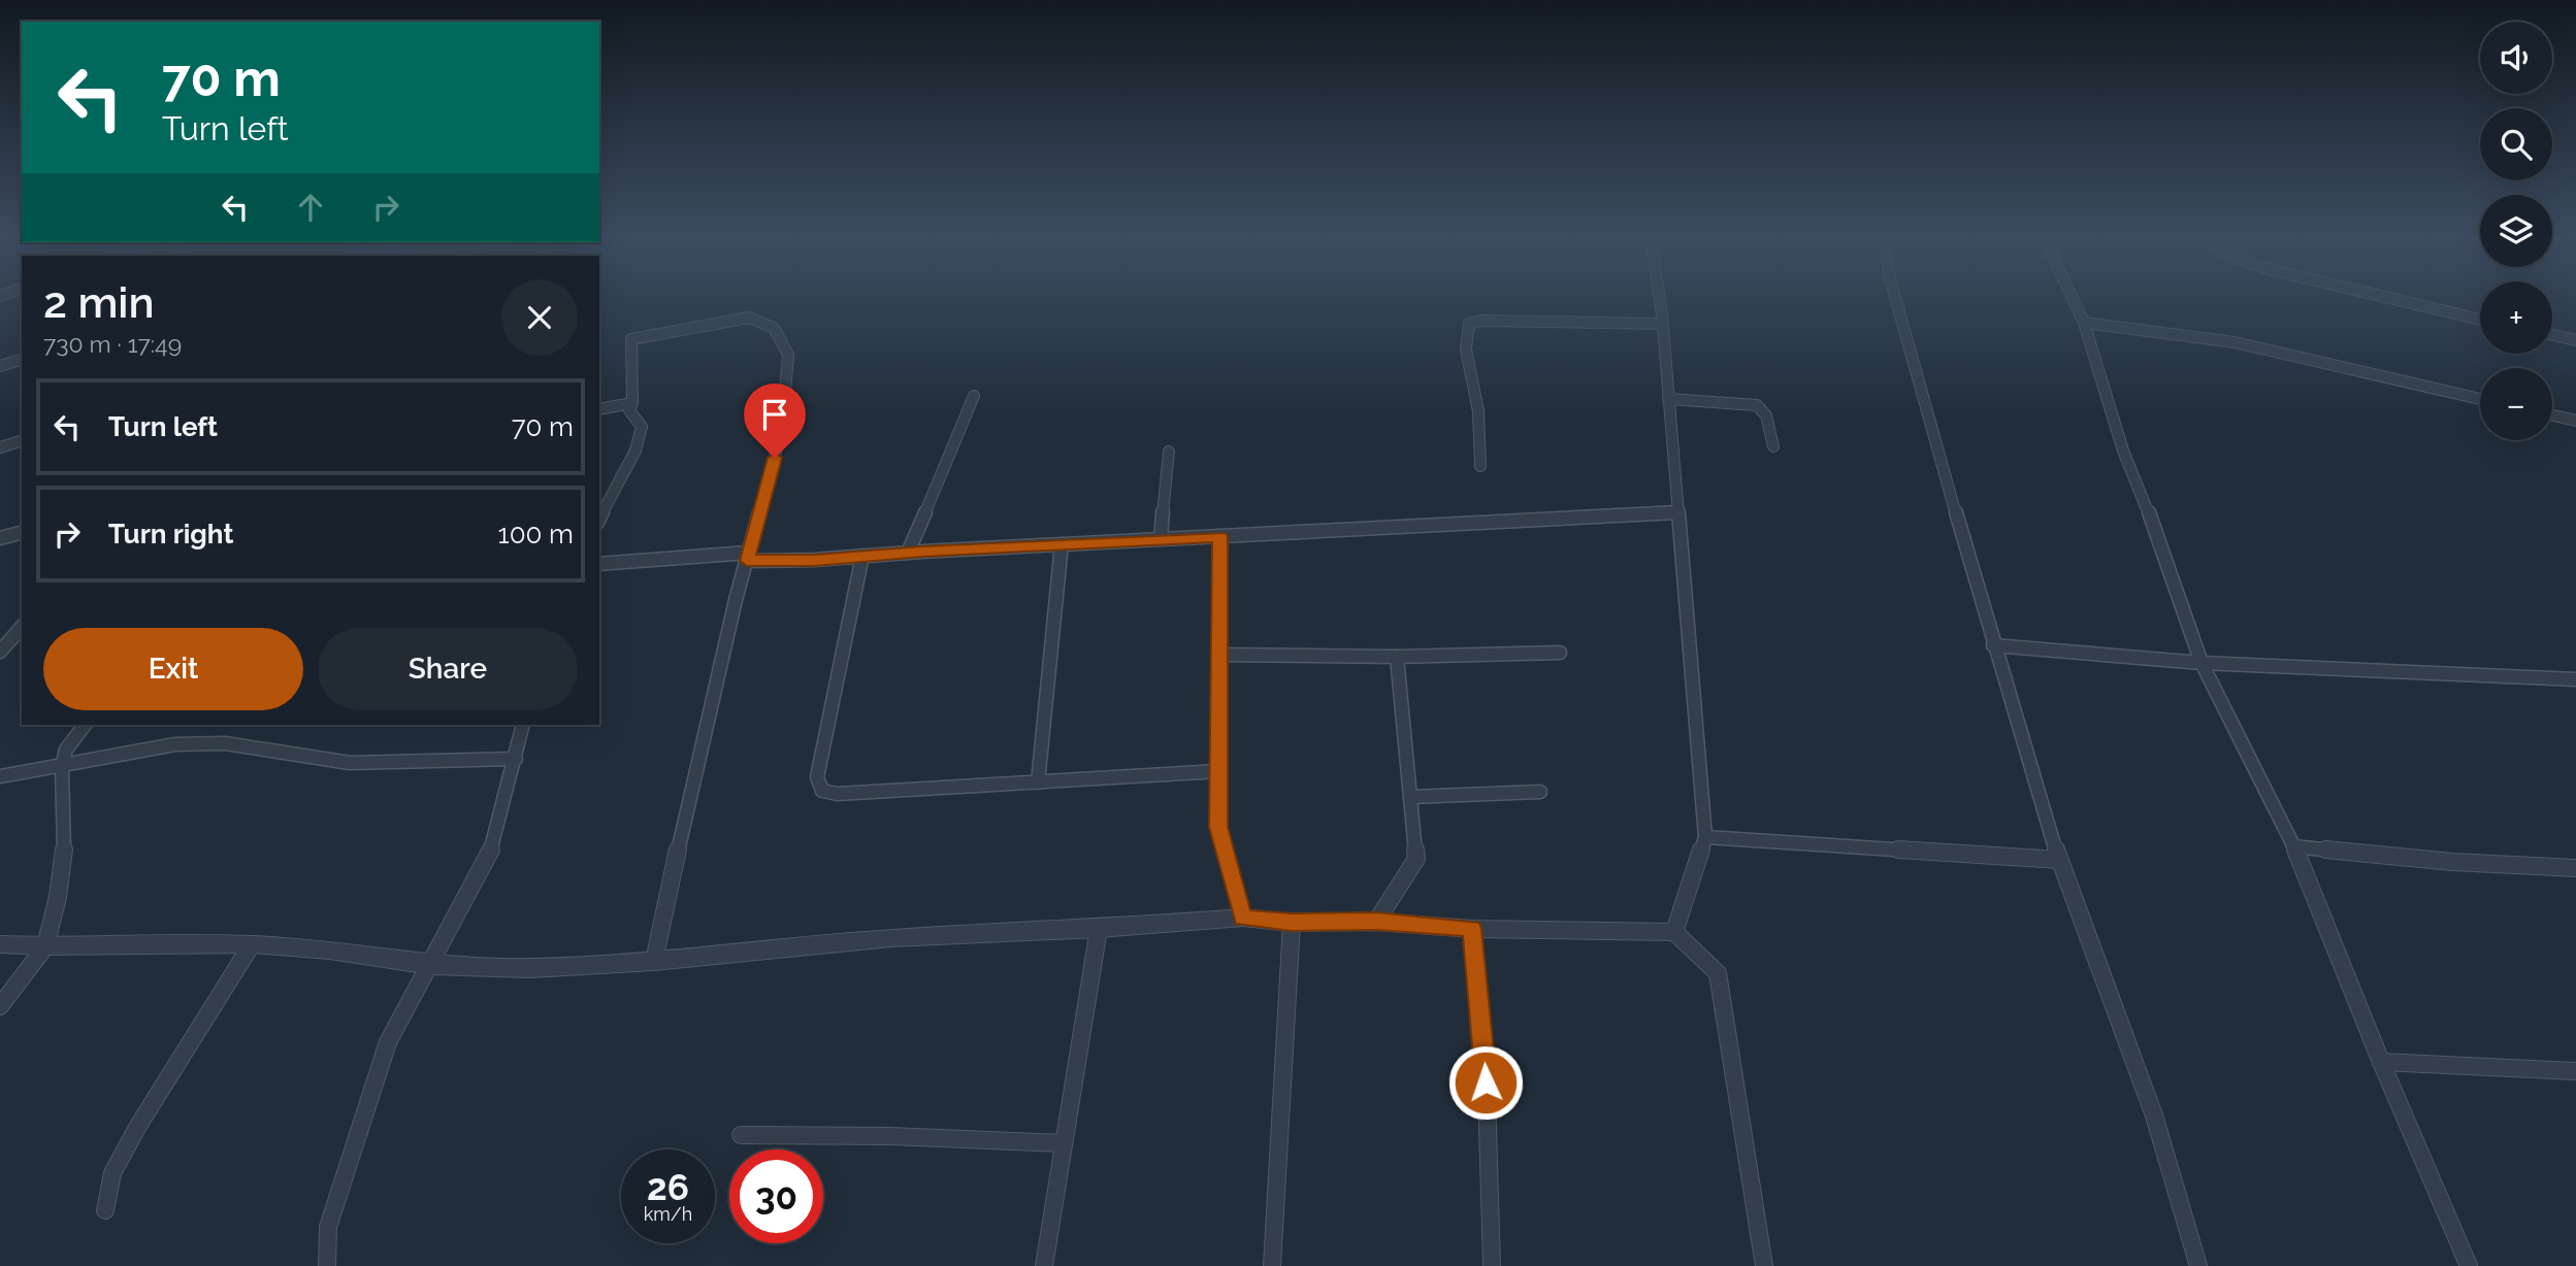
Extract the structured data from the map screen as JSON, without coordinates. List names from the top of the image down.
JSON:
{
  "page": {
    "map_buttons": ["+", "−"],
    "turn": ["70 m", "Turn left"],
    "heading": ["2 min", "730 m · 17:49"],
    "list": [
      {
        "name": "Turn left",
        "value": "70 m"
      },
      {
        "name": "Turn right",
        "value": "100 m"
      }
    ],
    "buttons": ["Exit", "Share"],
    "speed": "26 km/h",
    "limit": "30"
  }
}
